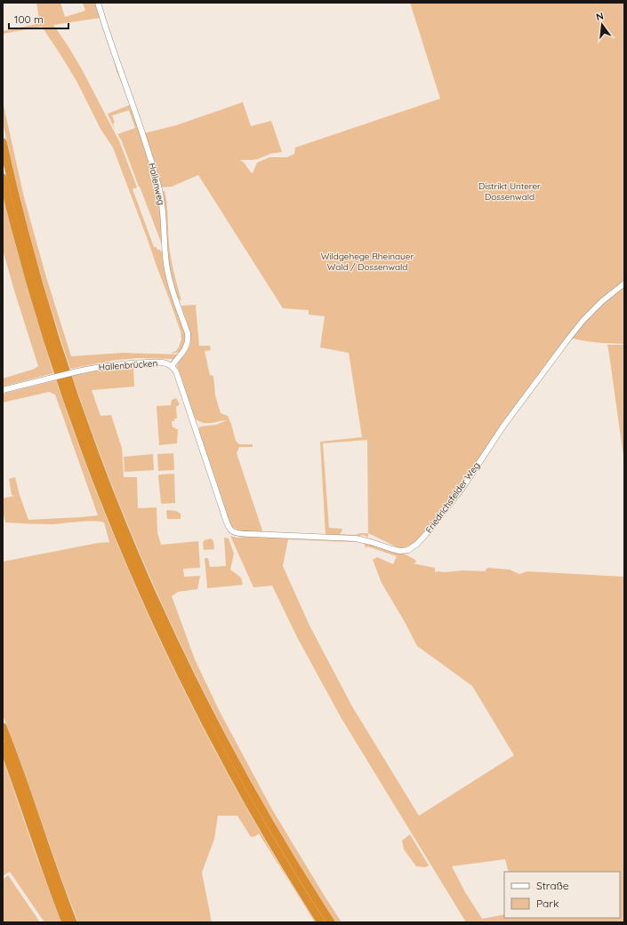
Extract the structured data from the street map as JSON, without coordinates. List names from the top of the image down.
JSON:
{
  "streets": {
    "street": ["Hallenweg", "Hallenbrücken", "Friedrichsfelder Weg"]
  },
  "crossings": [
    ["Hallenweg", "Hallenbrücken"],
    ["Hallenweg", "Friedrichsfelder Weg"],
    ["Hallenbrücken", "Friedrichsfelder Weg"]
  ],
  "parks": ["Distrikt Unterer Dossenwald", "Wildgehege Rheinauer Wald / Dossenwald"],
  "legend": ["Straße", "Park"],
  "scale_bar": "100 m",
  "north": "top"
}
